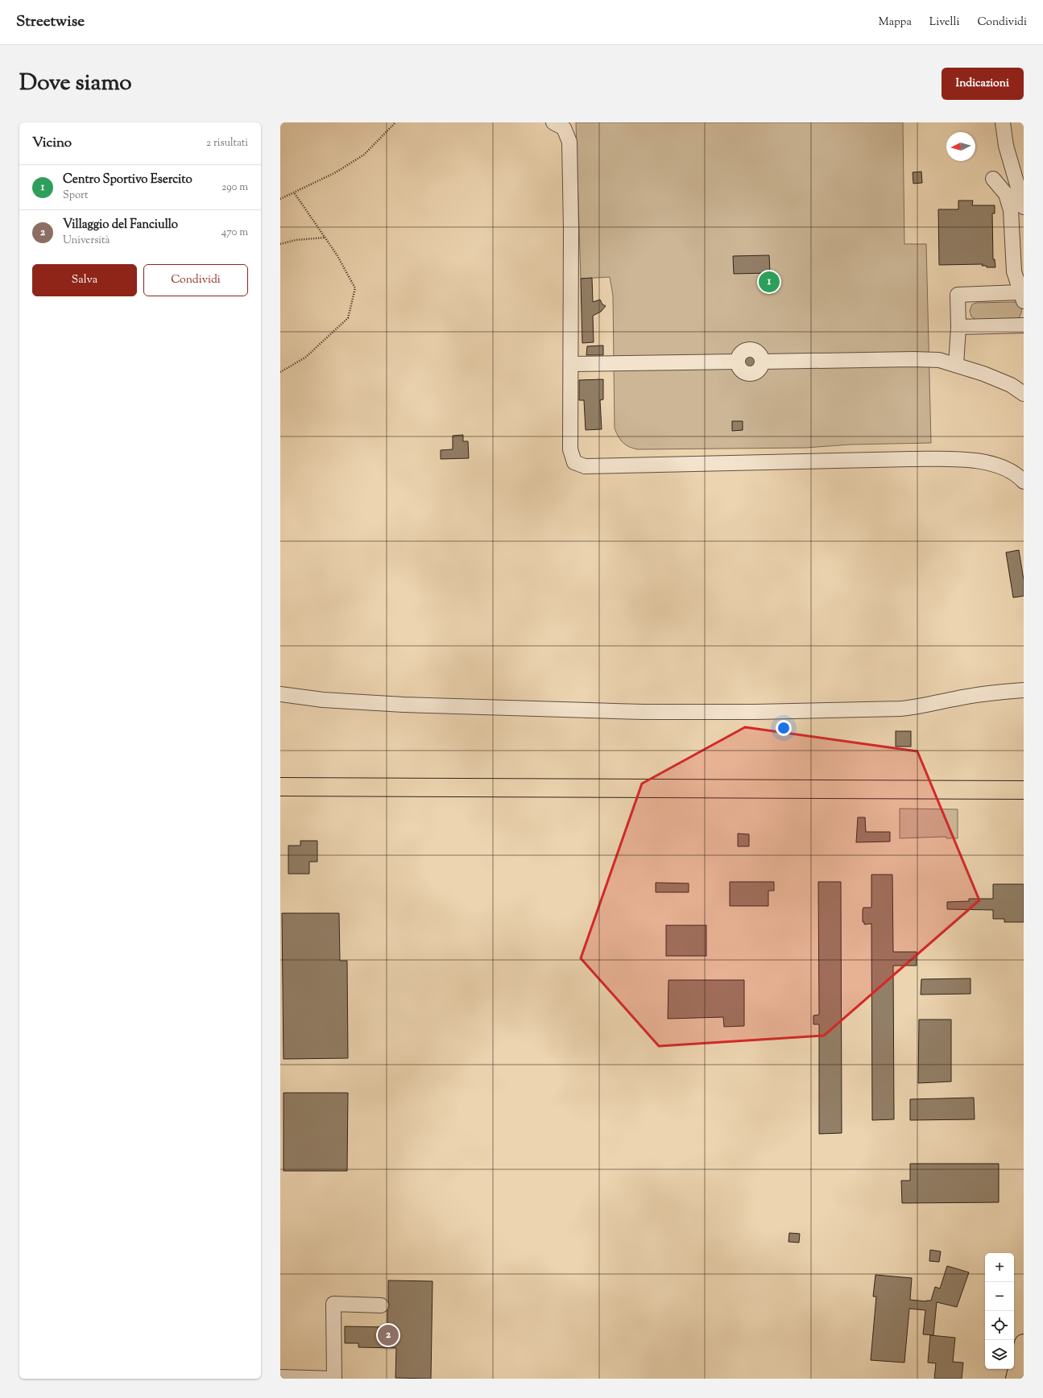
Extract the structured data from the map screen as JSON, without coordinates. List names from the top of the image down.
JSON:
{
  "north": "left",
  "page": {
    "header": "Streetwise",
    "nav": ["Mappa", "Livelli", "Condividi"],
    "title": "Dove siamo",
    "buttons": [
      "Indicazioni",
      ["Salva", "Condividi"]
    ],
    "heading": ["Vicino", "2 risultati"],
    "list": [
      {
        "mark": "1",
        "name": "Centro Sportivo Esercito",
        "note": "Sport",
        "value": "290 m"
      },
      {
        "mark": "2",
        "name": "Villaggio del Fanciullo",
        "note": "Università",
        "value": "470 m"
      }
    ],
    "pins": ["1", "2"],
    "map_buttons": ["+", "−"]
  }
}
